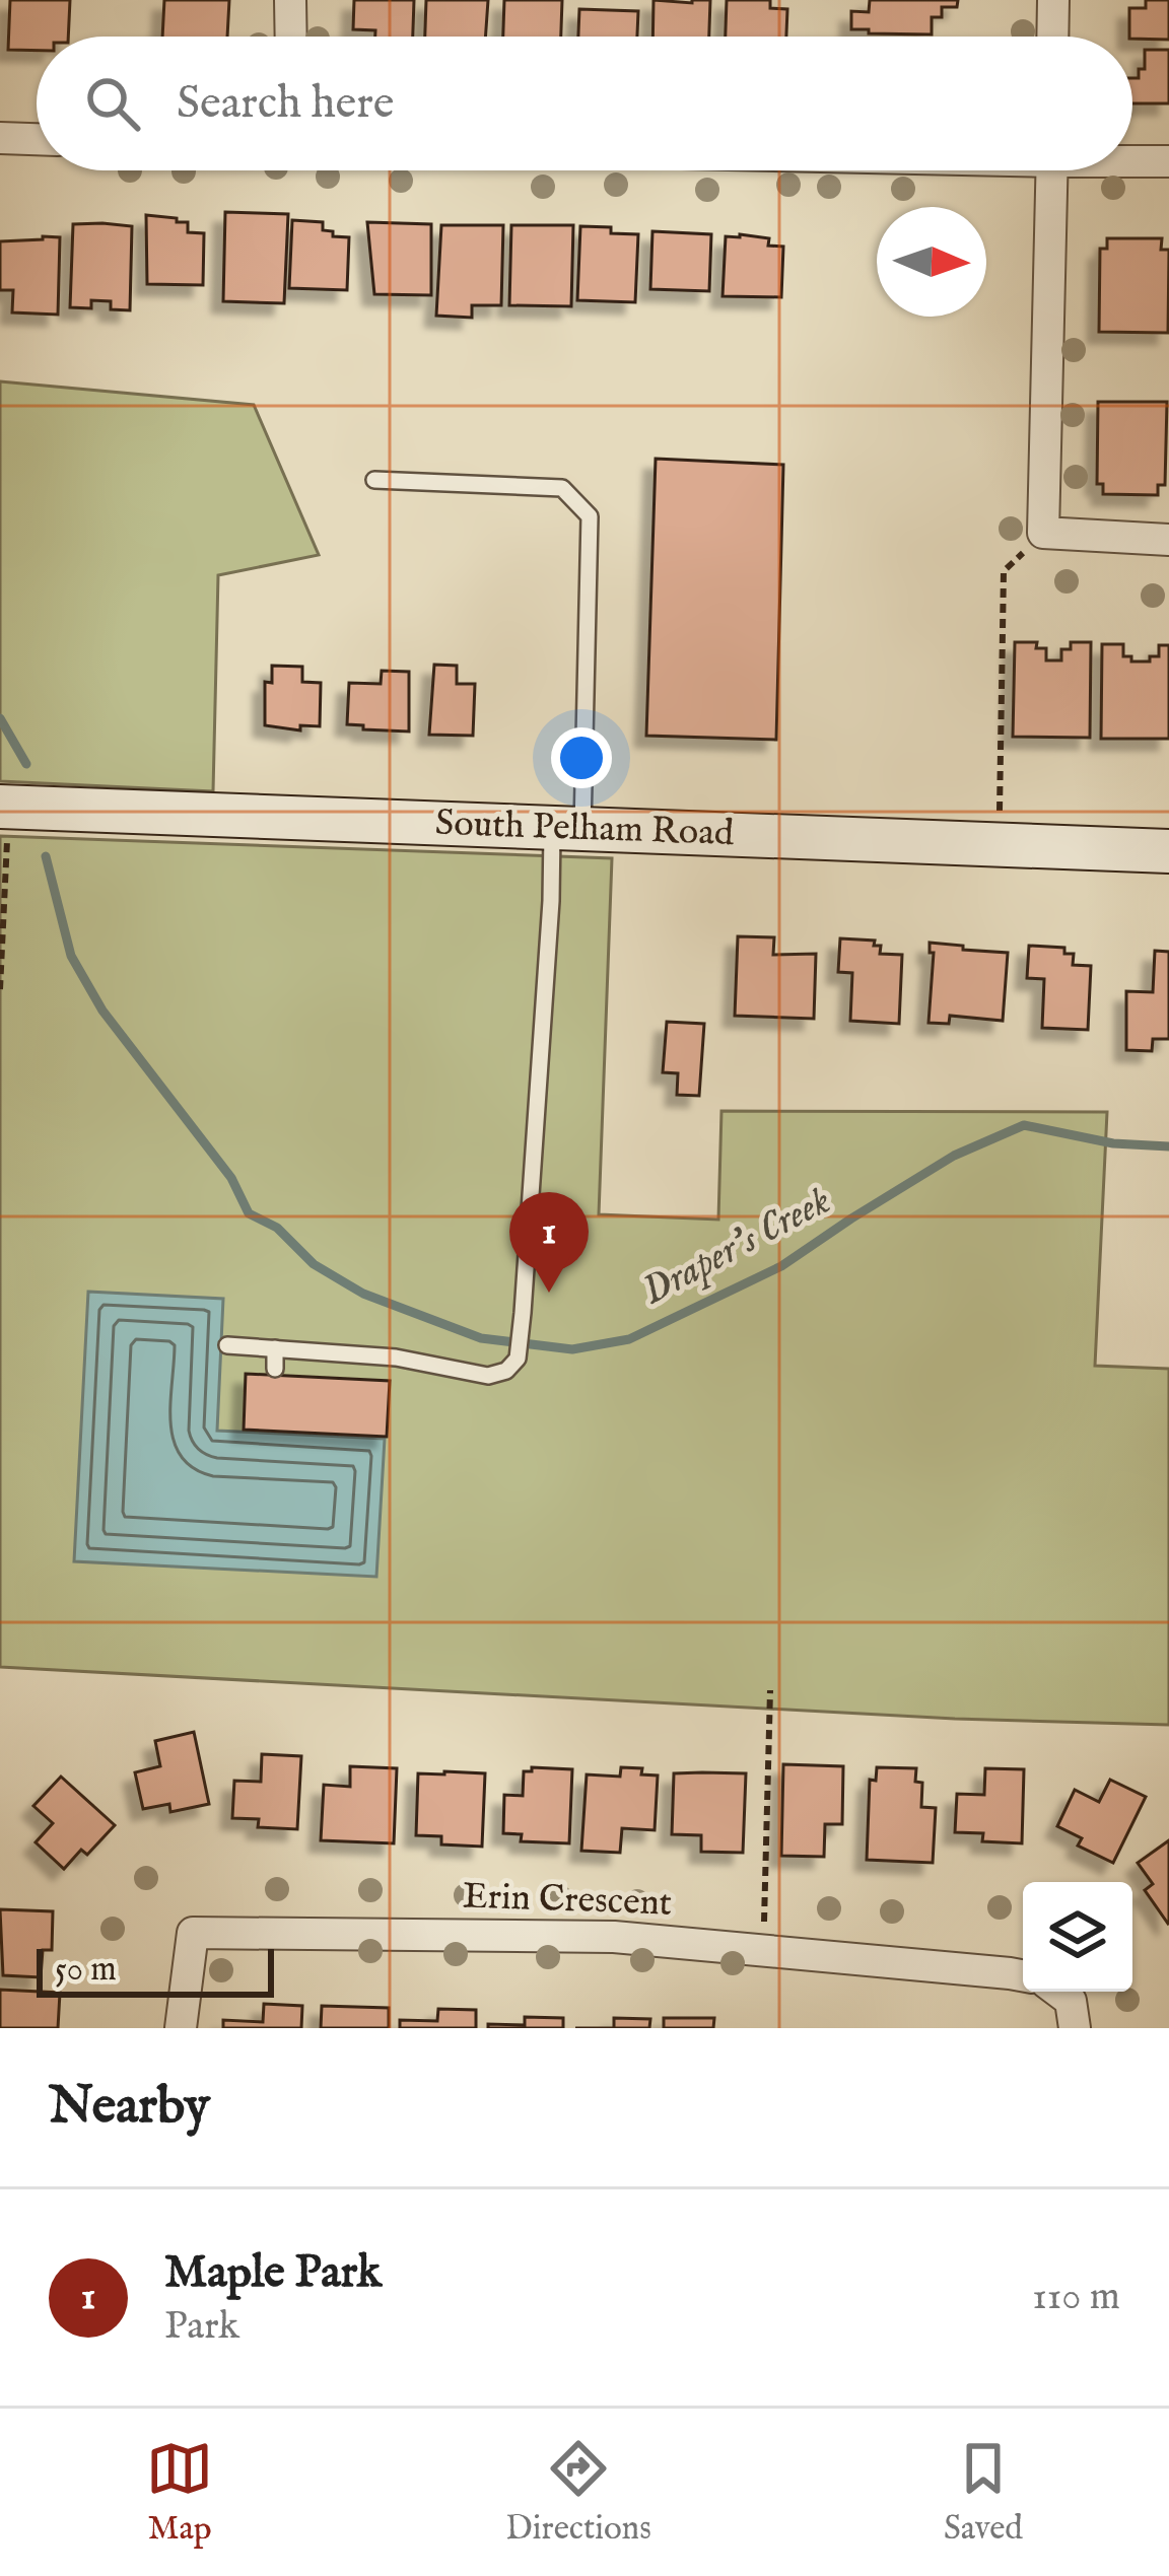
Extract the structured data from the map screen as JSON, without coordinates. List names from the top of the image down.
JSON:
{
  "streets": {
    "main road": ["South Pelham Road"],
    "street": ["Erin Crescent"]
  },
  "water": ["Draper's Creek"],
  "scale_bar": "50 m",
  "north": "right",
  "page": {
    "search": "Search here",
    "pins": "1",
    "scale": "50 m",
    "heading": "Nearby",
    "list": [
      {
        "mark": "1",
        "name": "Maple Park",
        "note": "Park",
        "value": "110 m"
      }
    ],
    "nav": ["Map", "Directions", "Saved"]
  }
}
